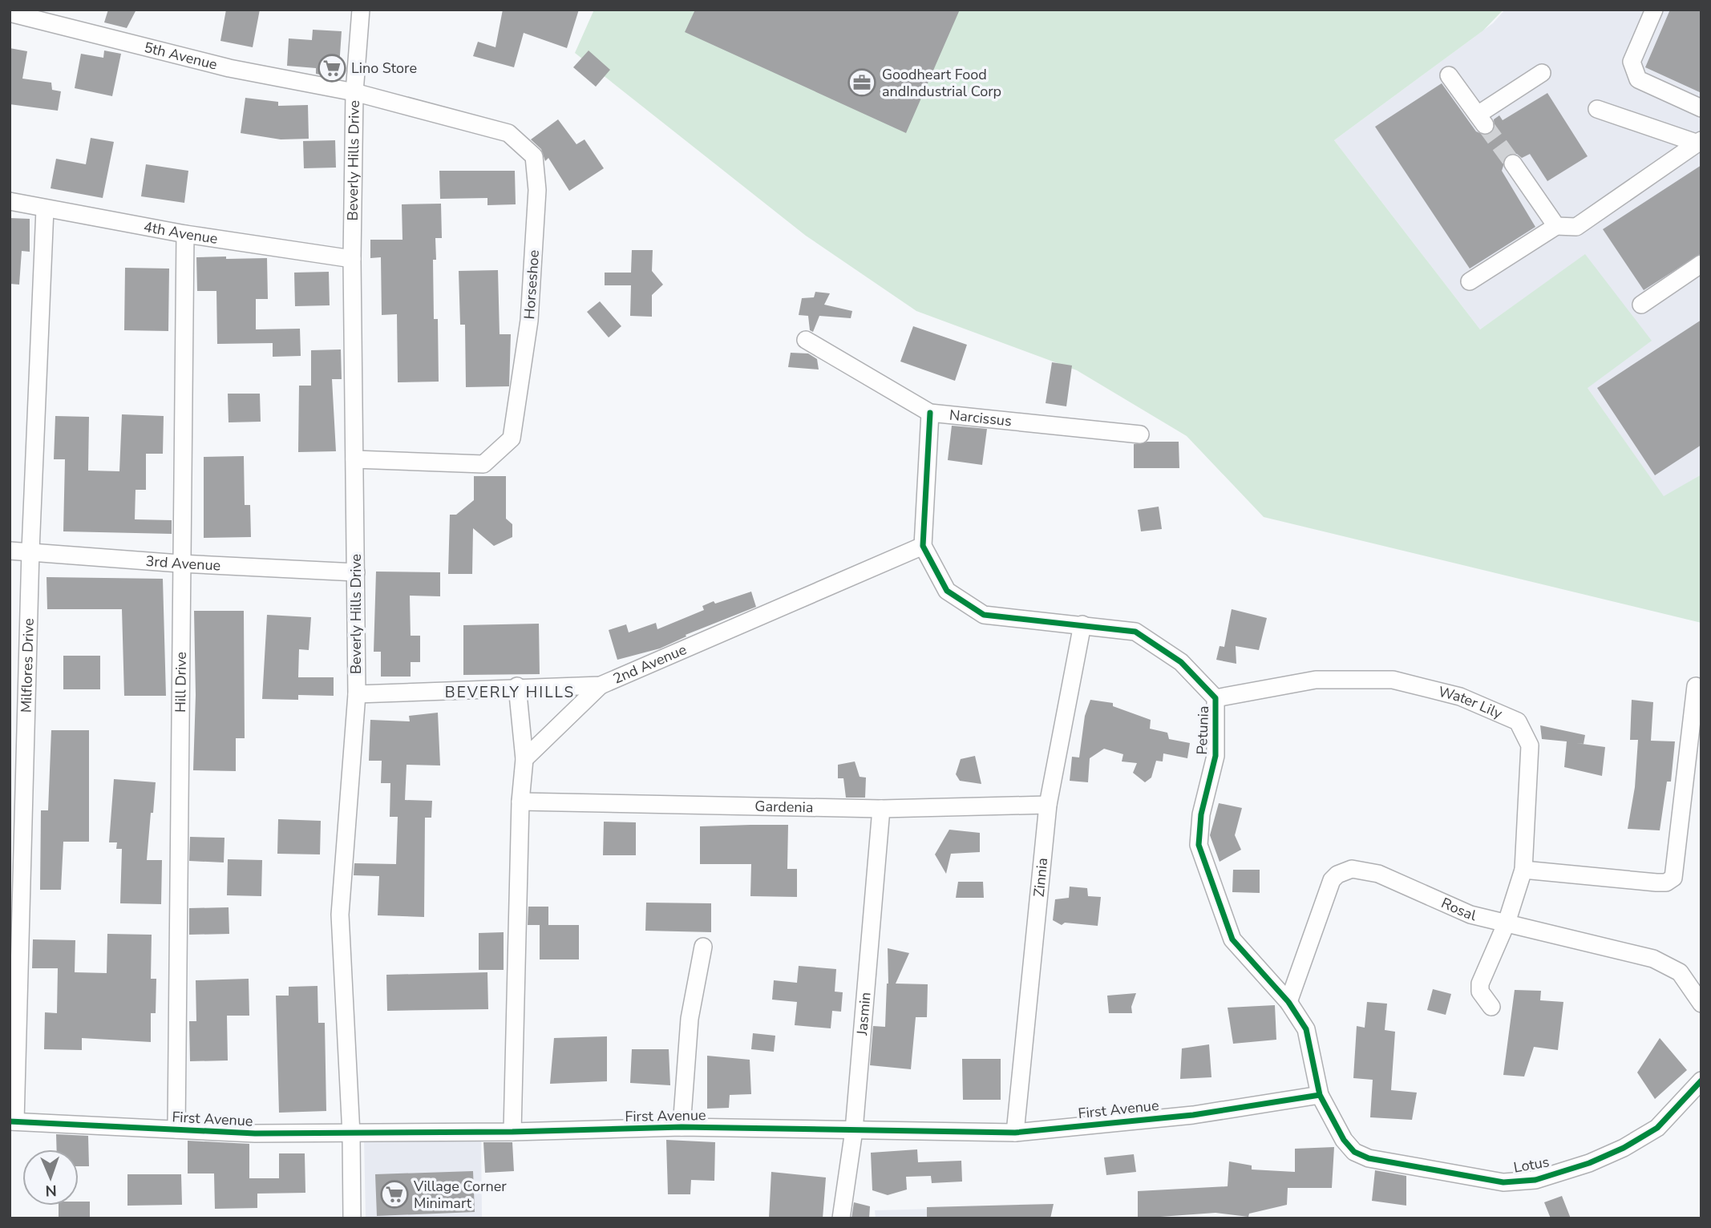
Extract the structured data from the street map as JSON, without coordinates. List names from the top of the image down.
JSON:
{
  "streets": {
    "street": [
      "5th Avenue",
      "Beverly Hills Drive",
      "4th Avenue",
      "Horseshoe",
      "Narcissus",
      "3rd Avenue",
      "2nd Avenue",
      "Milflores Drive",
      "Hill Drive",
      "Water Lily",
      "Petunia",
      "Gardenia",
      "Zinnia",
      "Rosal",
      "Jasmin",
      "First Avenue",
      "Lotus"
    ]
  },
  "crossings": [
    ["5th Avenue", "Beverly Hills Drive"],
    ["5th Avenue", "Horseshoe"],
    ["Beverly Hills Drive", "4th Avenue"],
    ["Beverly Hills Drive", "Horseshoe"],
    ["Beverly Hills Drive", "3rd Avenue"],
    ["Beverly Hills Drive", "2nd Avenue"],
    ["Beverly Hills Drive", "First Avenue"],
    ["4th Avenue", "Milflores Drive"],
    ["4th Avenue", "Hill Drive"],
    ["3rd Avenue", "Milflores Drive"],
    ["3rd Avenue", "Hill Drive"],
    ["2nd Avenue", "Petunia"],
    ["Milflores Drive", "First Avenue"],
    ["Hill Drive", "First Avenue"],
    ["Water Lily", "Petunia"],
    ["Water Lily", "Rosal"],
    ["Petunia", "Zinnia"],
    ["Petunia", "Rosal"],
    ["Petunia", "First Avenue"],
    ["Petunia", "Lotus"],
    ["Gardenia", "Zinnia"],
    ["Gardenia", "Jasmin"],
    ["Zinnia", "First Avenue"],
    ["Jasmin", "First Avenue"]
  ],
  "districts": ["BEVERLY HILLS"],
  "places": {
    "supermarket": ["Lino Store", "Village Corner Minimart"],
    "office": ["Goodheart Food andIndustrial Corp"]
  },
  "north": "bottom"
}
